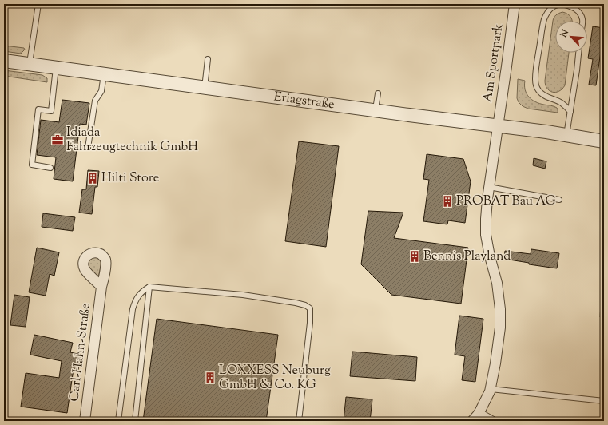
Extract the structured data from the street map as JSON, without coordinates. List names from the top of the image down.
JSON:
{
  "streets": {
    "street": ["Am Sportpark", "Eriagstraße", "Carl-Hahn-Straße"]
  },
  "crossings": [
    ["Am Sportpark", "Eriagstraße"]
  ],
  "places": {
    "office": ["Idiada Fahrzeugtechnik GmbH"],
    "building": [
      "Hilti Store",
      "PROBAT Bau AG",
      "Bennis Playland",
      "LOXXESS Neuburg GmbH & Co. KG"
    ]
  },
  "north": "top left"
}
